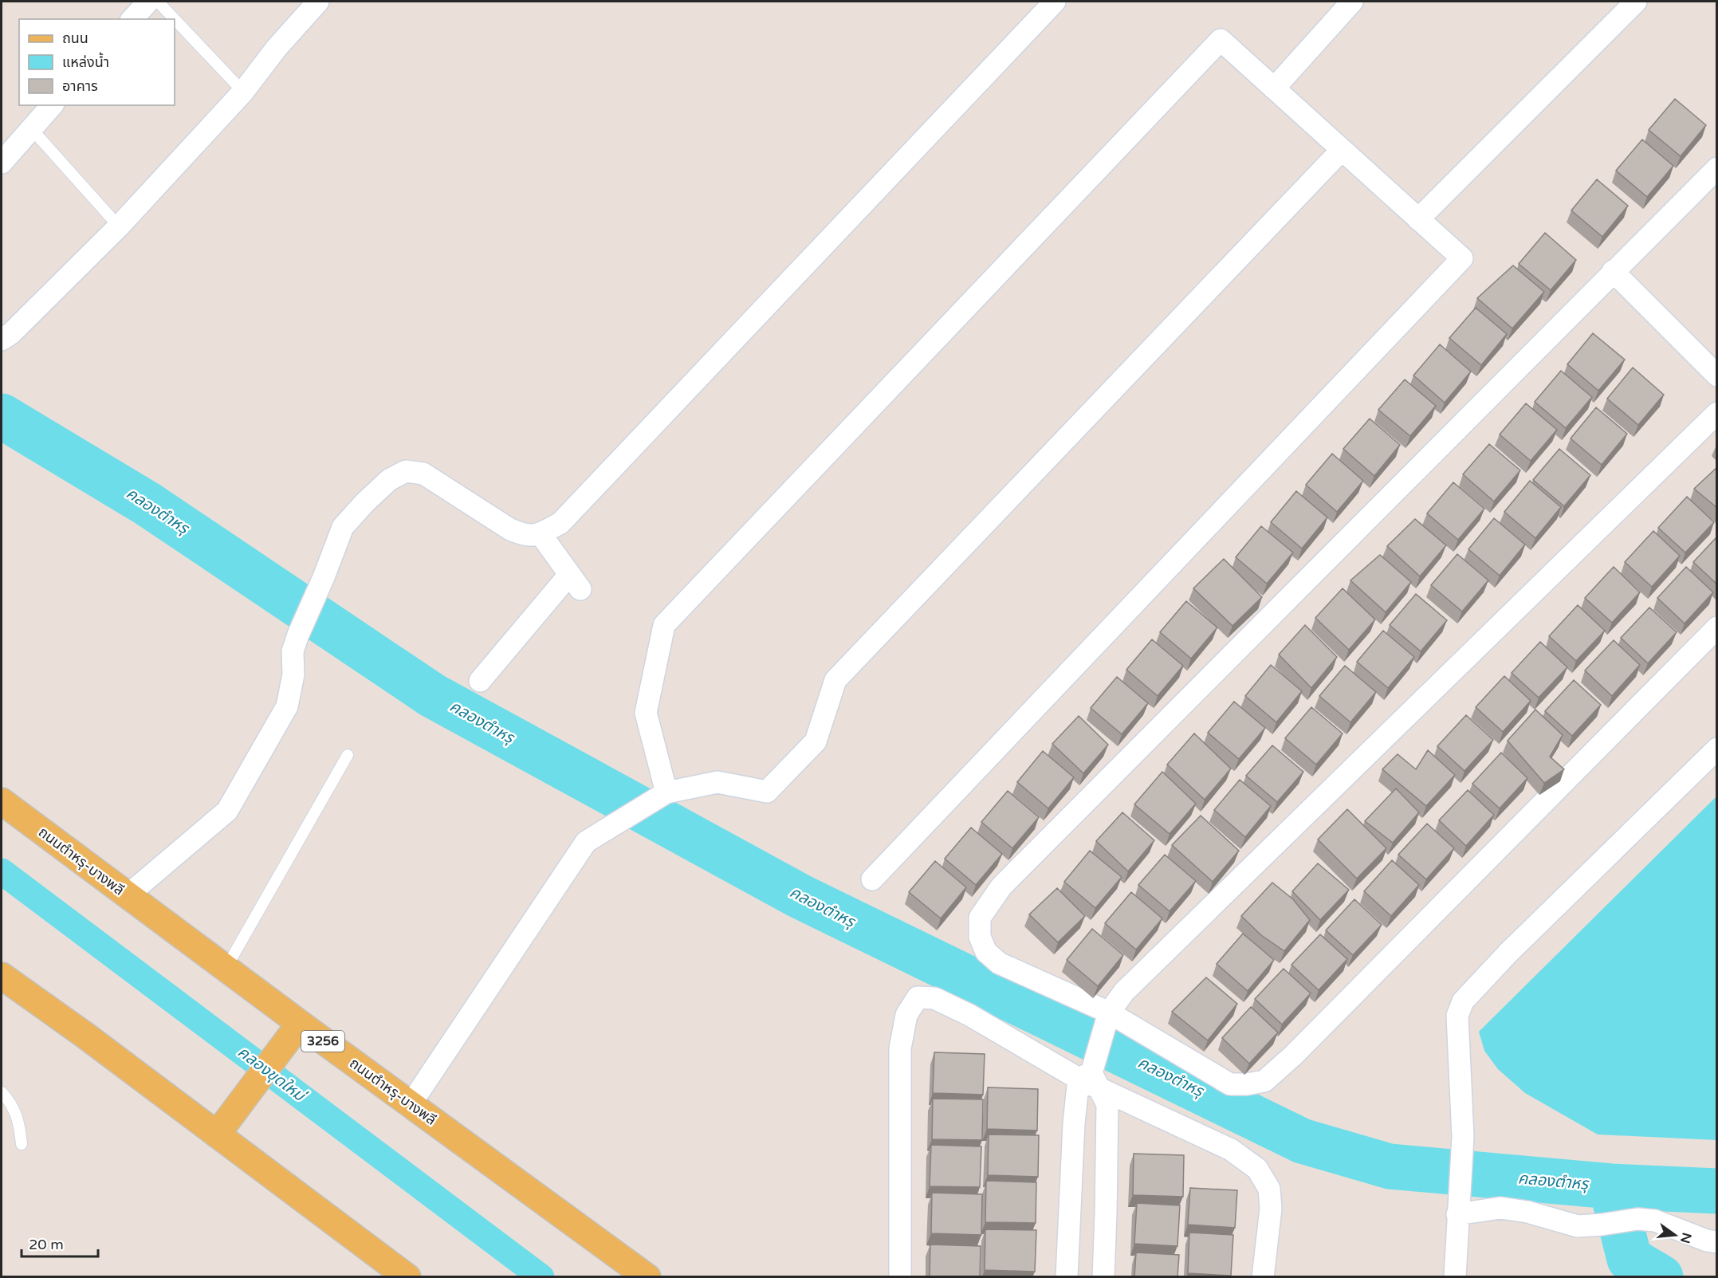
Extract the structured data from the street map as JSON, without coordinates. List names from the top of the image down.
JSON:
{
  "streets": {
    "main road": ["ถนนตำหรุ-บางพลี", "3256"]
  },
  "water": ["คลองตำหรุ", "คลองขุดใหม่"],
  "legend": ["ถนน", "แหล่งน้ำ", "อาคาร"],
  "scale_bar": "20 m",
  "north": "right"
}
